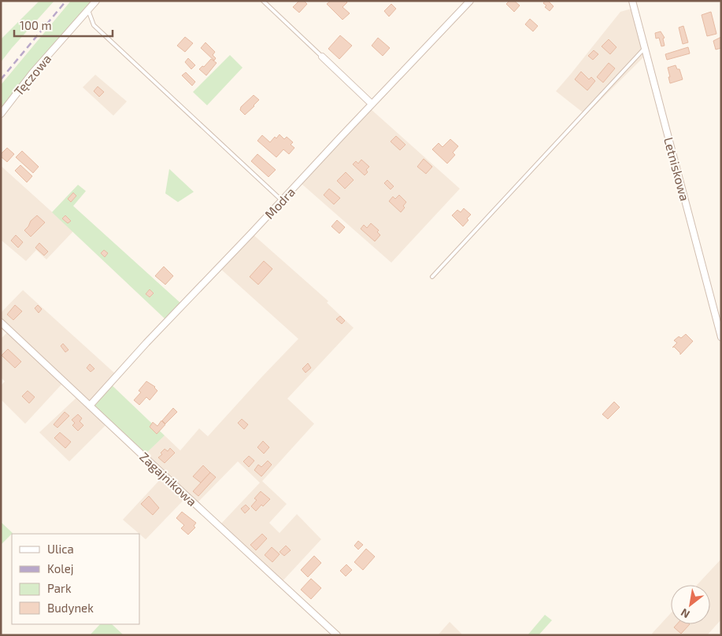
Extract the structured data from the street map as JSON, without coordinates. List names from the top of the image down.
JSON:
{
  "streets": {
    "street": [
      "Tęczowa",
      "Letniskowa",
      "Modra",
      "Zagajnikowa"
    ]
  },
  "crossings": [
    ["Modra", "Zagajnikowa"]
  ],
  "legend": [
    "Ulica",
    "Kolej",
    "Park",
    "Budynek"
  ],
  "scale_bar": "100 m",
  "north": "bottom left"
}
